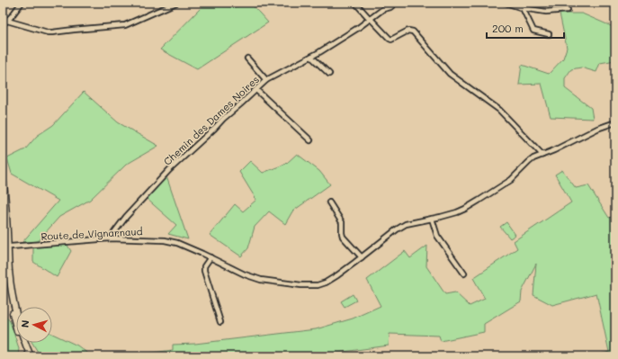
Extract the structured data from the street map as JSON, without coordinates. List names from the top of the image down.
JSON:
{
  "streets": {
    "street": ["Chemin des Dames Noires", "Route de Vignarnaud"]
  },
  "crossings": [
    ["Chemin des Dames Noires", "Route de Vignarnaud"]
  ],
  "scale_bar": "200 m",
  "north": "left"
}
